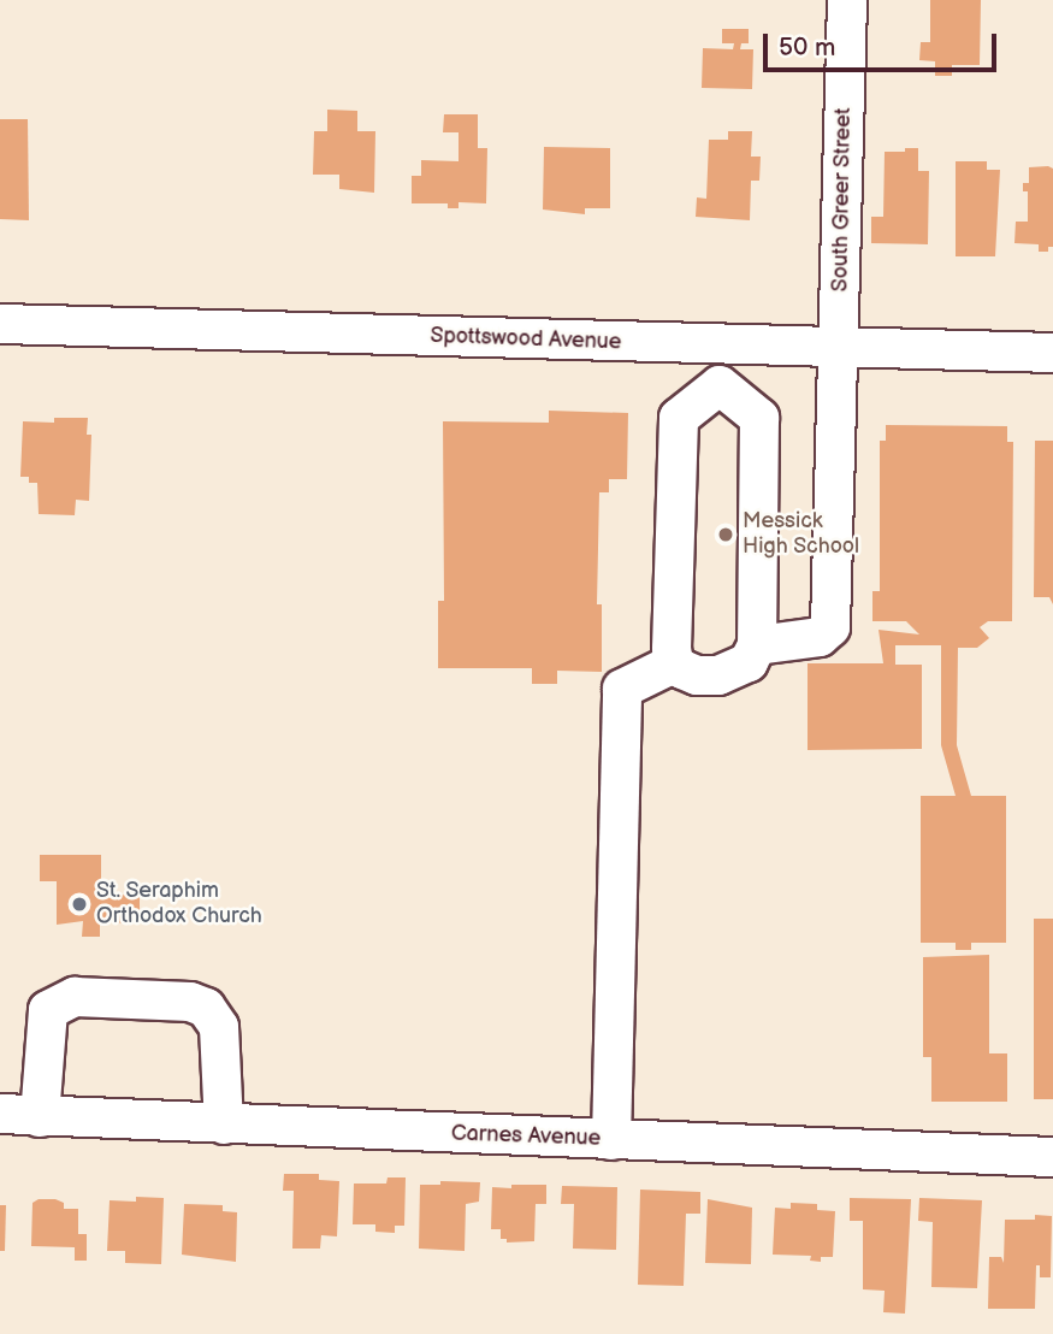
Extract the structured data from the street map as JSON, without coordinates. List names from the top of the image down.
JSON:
{
  "streets": {
    "street": ["South Greer Street", "Spottswood Avenue", "Carnes Avenue"]
  },
  "crossings": [
    ["South Greer Street", "Spottswood Avenue"]
  ],
  "places": ["Messick High School", "St. Seraphim Orthodox Church"],
  "scale_bar": "50 m"
}
